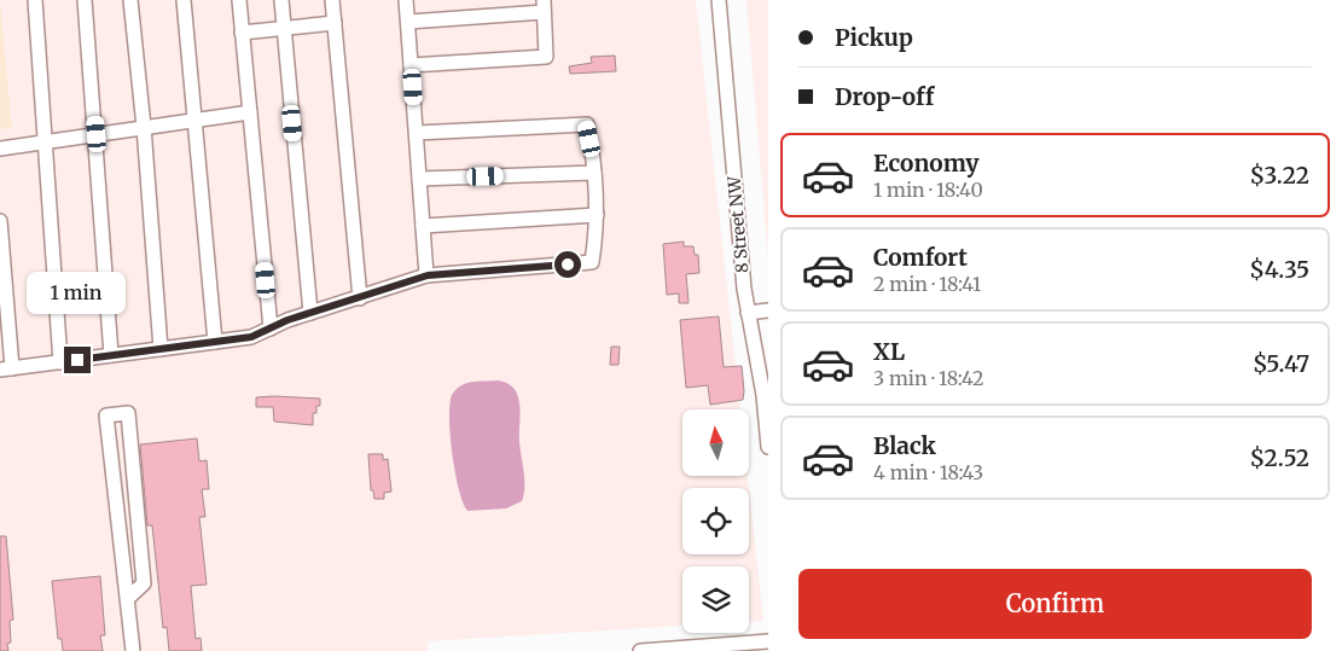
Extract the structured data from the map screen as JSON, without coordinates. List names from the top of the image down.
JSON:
{
  "streets": {
    "street": ["8 Street NW"]
  },
  "north": "top",
  "page": {
    "banner": ["Pickup", "Drop-off"],
    "list": [
      {
        "name": "Economy",
        "note": "1 min · 18:40",
        "value": "$3.22"
      },
      {
        "name": "Comfort",
        "note": "2 min · 18:41",
        "value": "$4.35"
      },
      {
        "name": "XL",
        "note": "3 min · 18:42",
        "value": "$5.47"
      },
      {
        "name": "Black",
        "note": "4 min · 18:43",
        "value": "$2.52"
      }
    ],
    "bubble": "1 min",
    "buttons": "Confirm"
  }
}
